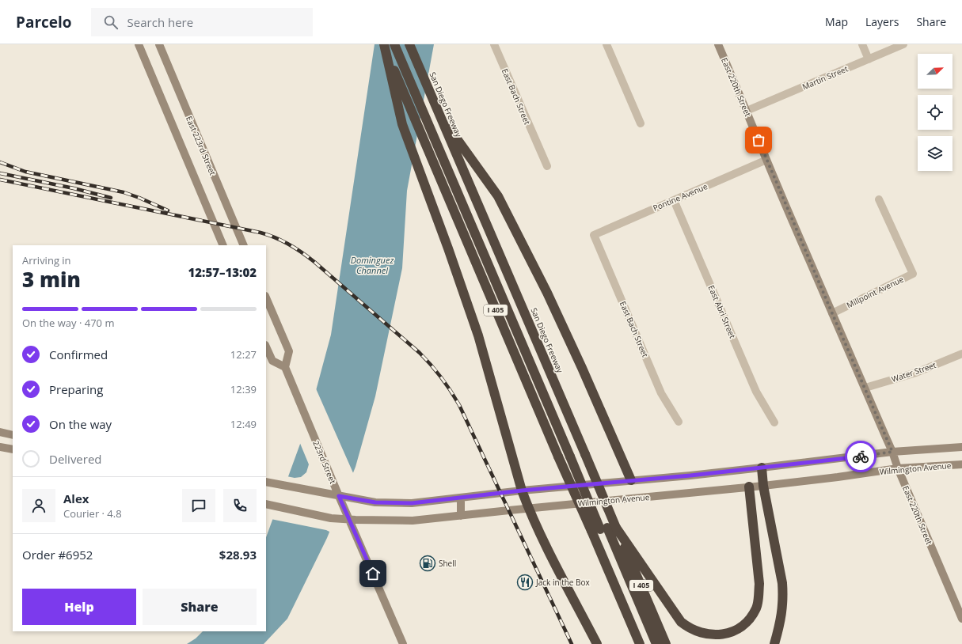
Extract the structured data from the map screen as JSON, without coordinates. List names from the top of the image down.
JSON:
{
  "streets": {
    "highway": ["San Diego Freeway", "I 405"],
    "main road": [
      "East 220th Street",
      "East 223rd Street",
      "223rd Street",
      "Wilmington Avenue"
    ],
    "street": [
      "Martin Street",
      "East Bach Street",
      "Pontine Avenue",
      "Millpoint Avenue",
      "East Abri Street",
      "Water Street"
    ]
  },
  "crossings": [
    ["Martin Street", "East 220th Street"],
    ["East 220th Street", "Pontine Avenue"],
    ["East 220th Street", "Millpoint Avenue"],
    ["East 220th Street", "Water Street"],
    ["East 220th Street", "Wilmington Avenue"],
    ["East Bach Street", "Pontine Avenue"],
    ["Pontine Avenue", "East Abri Street"],
    ["223rd Street", "Wilmington Avenue"]
  ],
  "water": ["Dominguez Channel"],
  "places": {
    "fuel station": ["Shell"],
    "restaurant": ["Jack in the Box"]
  },
  "north": "top right",
  "page": {
    "header": "Parcelo",
    "search": "Search here",
    "nav": ["Map", "Layers", "Share"],
    "heading": ["3 min", "Arriving in", "12:57–13:02"],
    "panel": [
      "Alex",
      "Courier · 4.8",
      "Order #6952",
      "$28.93"
    ],
    "bar": "On the way · 470 m",
    "list": [
      ["Confirmed", "12:27"],
      ["Preparing", "12:39"],
      ["On the way", "12:49"],
      "Delivered"
    ],
    "buttons": ["Help", "Share"]
  }
}
